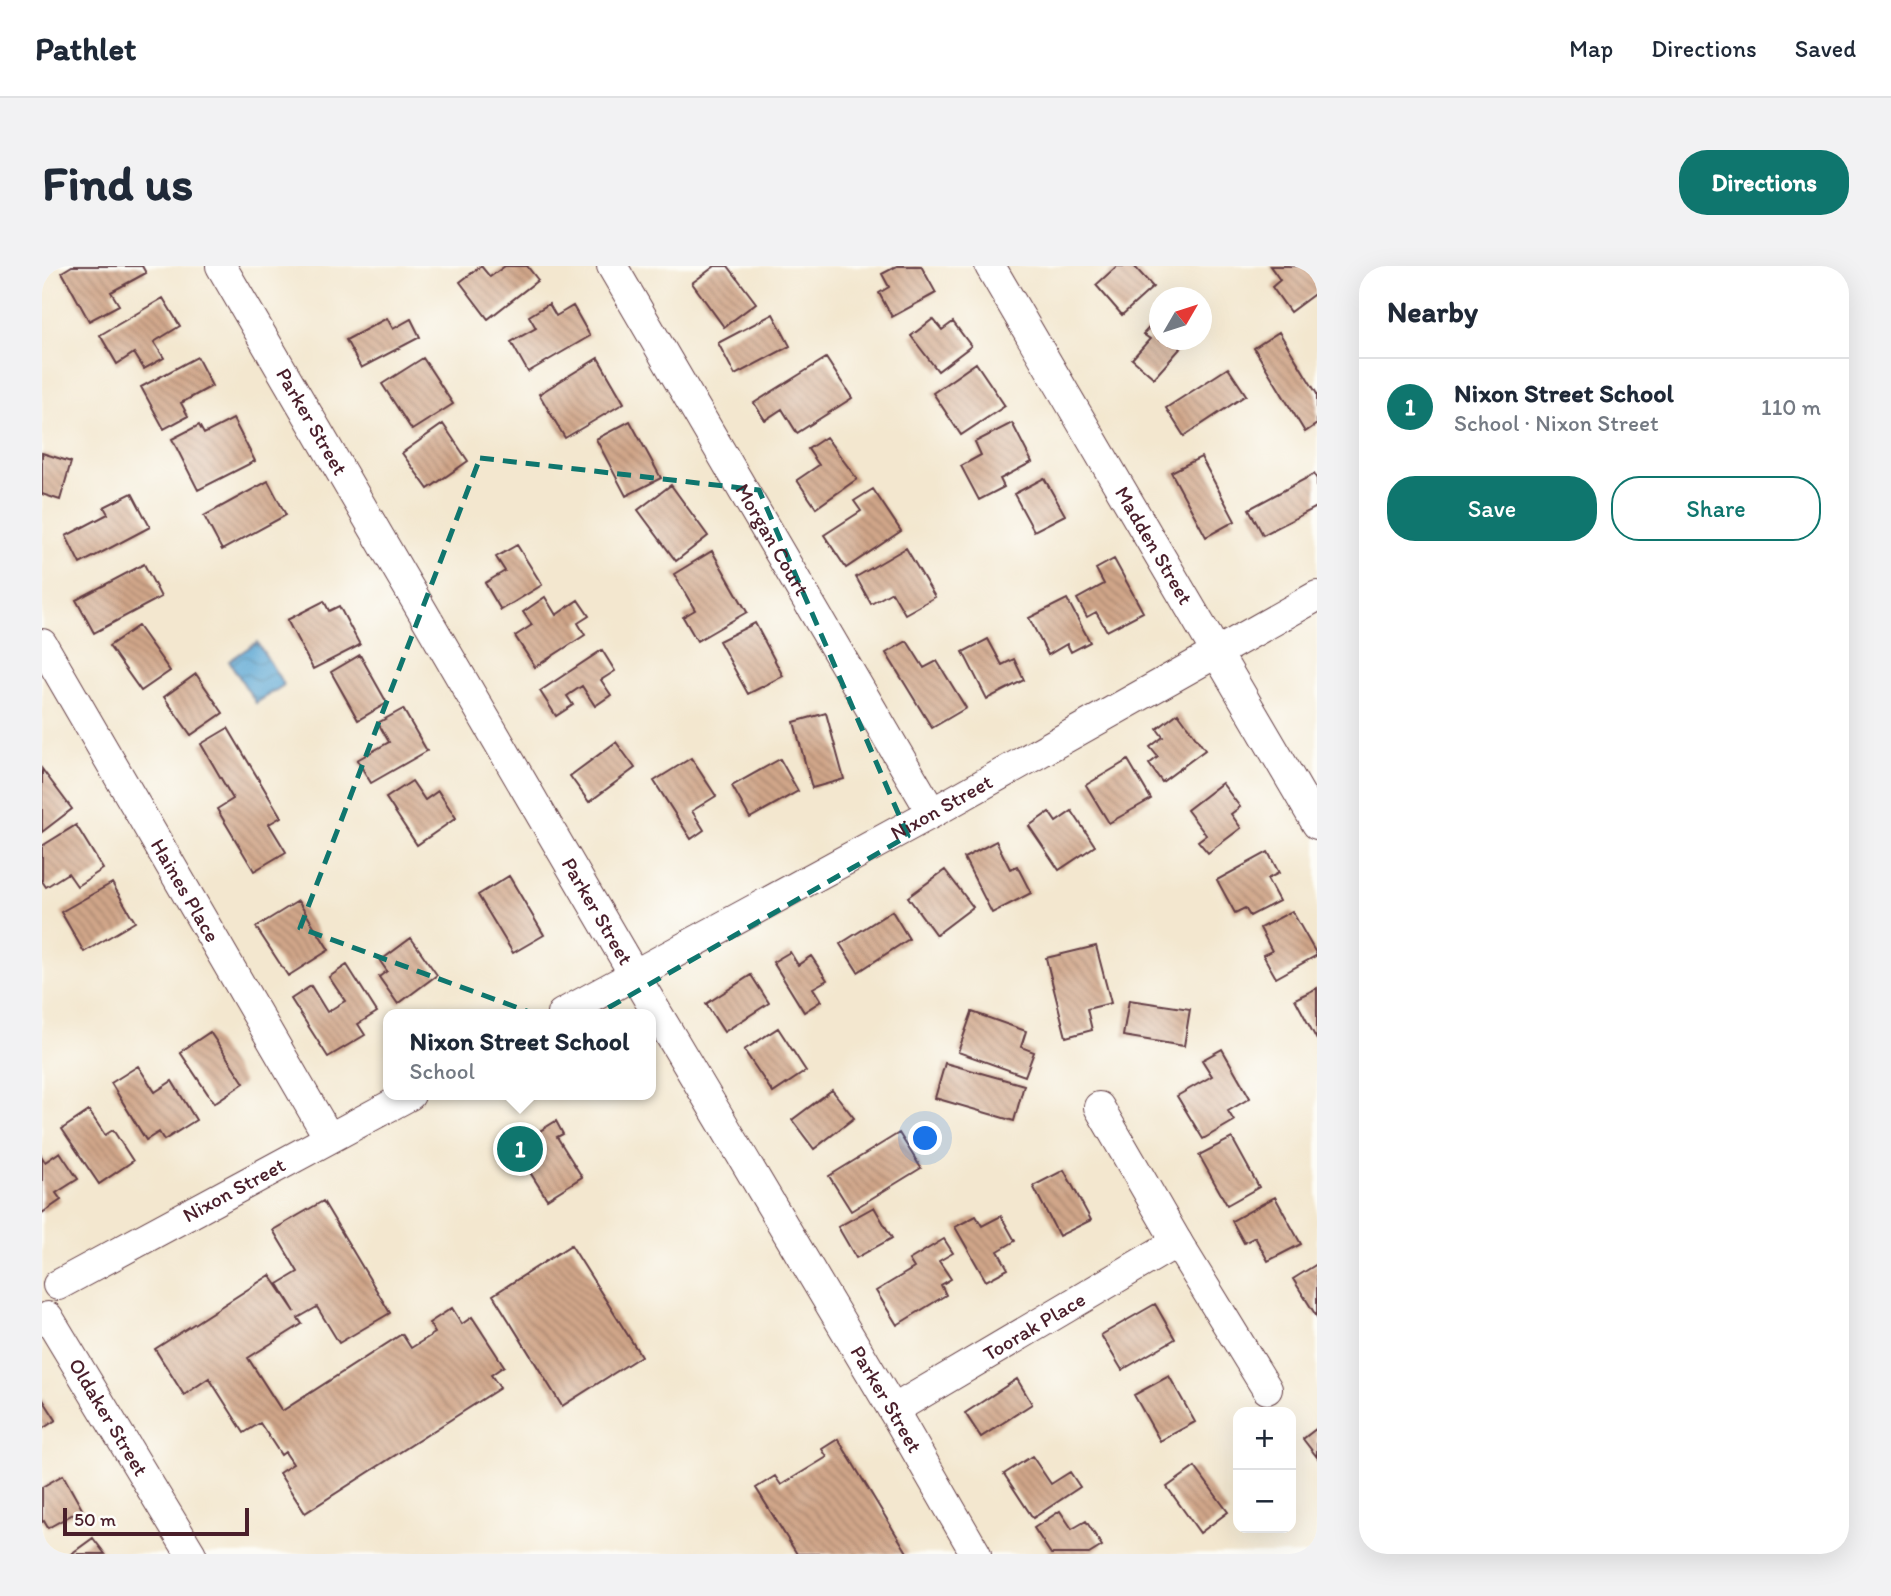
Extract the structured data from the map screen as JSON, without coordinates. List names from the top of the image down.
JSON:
{
  "streets": {
    "street": [
      "Parker Street",
      "Morgan Court",
      "Madden Street",
      "Nixon Street",
      "Haines Place",
      "Toorak Place",
      "Oldaker Street"
    ]
  },
  "crossings": [
    ["Parker Street", "Nixon Street"],
    ["Parker Street", "Toorak Place"],
    ["Morgan Court", "Nixon Street"],
    ["Madden Street", "Nixon Street"],
    ["Nixon Street", "Haines Place"]
  ],
  "scale_bar": "50 m",
  "north": "top right",
  "page": {
    "header": "Pathlet",
    "nav": ["Map", "Directions", "Saved"],
    "buttons": [
      "Directions",
      ["Save", "Share"]
    ],
    "title": "Find us",
    "heading": "Nearby",
    "list": [
      {
        "mark": "1",
        "name": "Nixon Street School",
        "note": "School · Nixon Street",
        "value": "110 m"
      }
    ],
    "popup": ["Nixon Street School", "School"],
    "pins": "1",
    "map_buttons": ["+", "−"],
    "scale": "50 m"
  }
}
